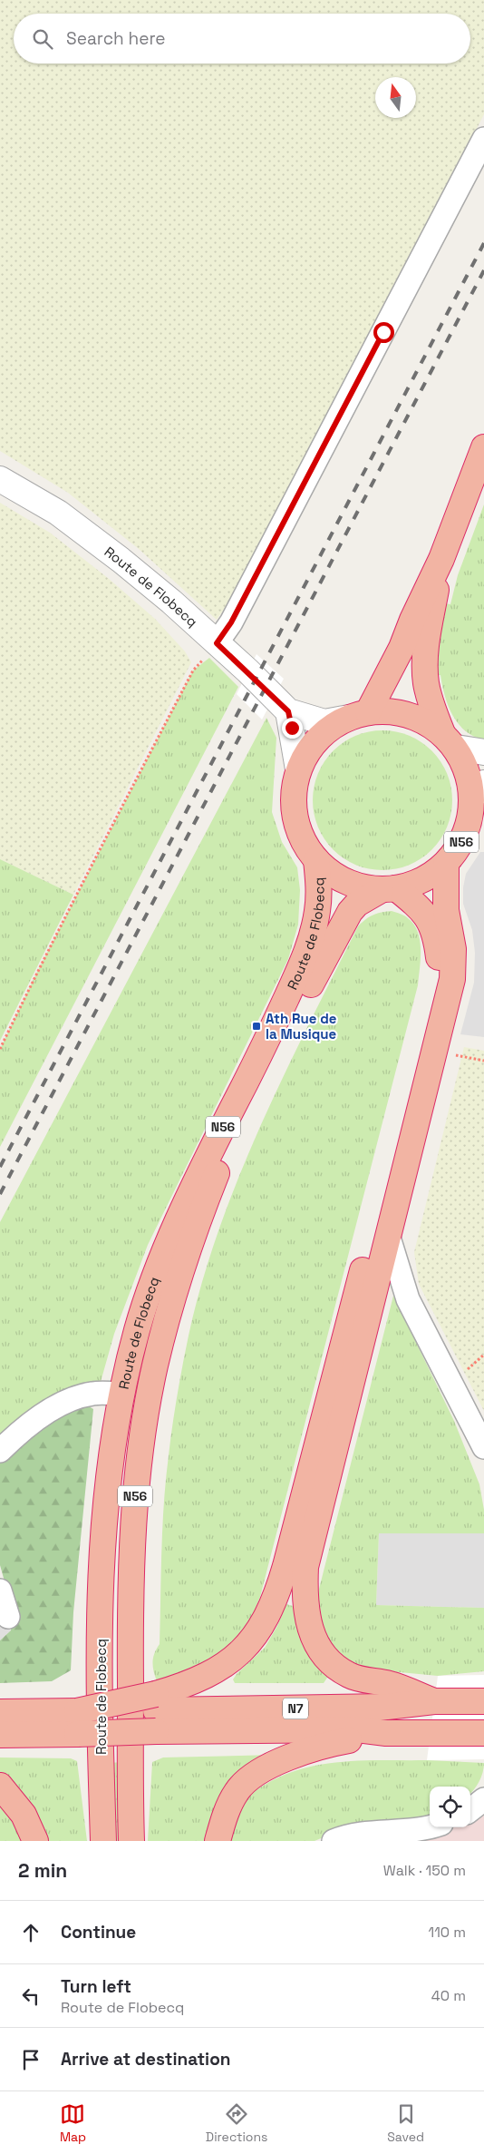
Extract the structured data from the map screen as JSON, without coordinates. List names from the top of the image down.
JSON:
{
  "streets": {
    "highway": ["Route de Flobecq", "N56", "N7"]
  },
  "crossings": [
    ["Route de Flobecq", "N56"]
  ],
  "places": {
    "transit": ["Ath Rue de la Musique"]
  },
  "north": "top",
  "page": {
    "search": "Search here",
    "heading": ["2 min", "Walk · 150 m"],
    "list": [
      ["Continue", "110 m"],
      ["Turn left", "Route de Flobecq", "40 m"],
      "Arrive at destination"
    ],
    "nav": ["Map", "Directions", "Saved"]
  }
}
